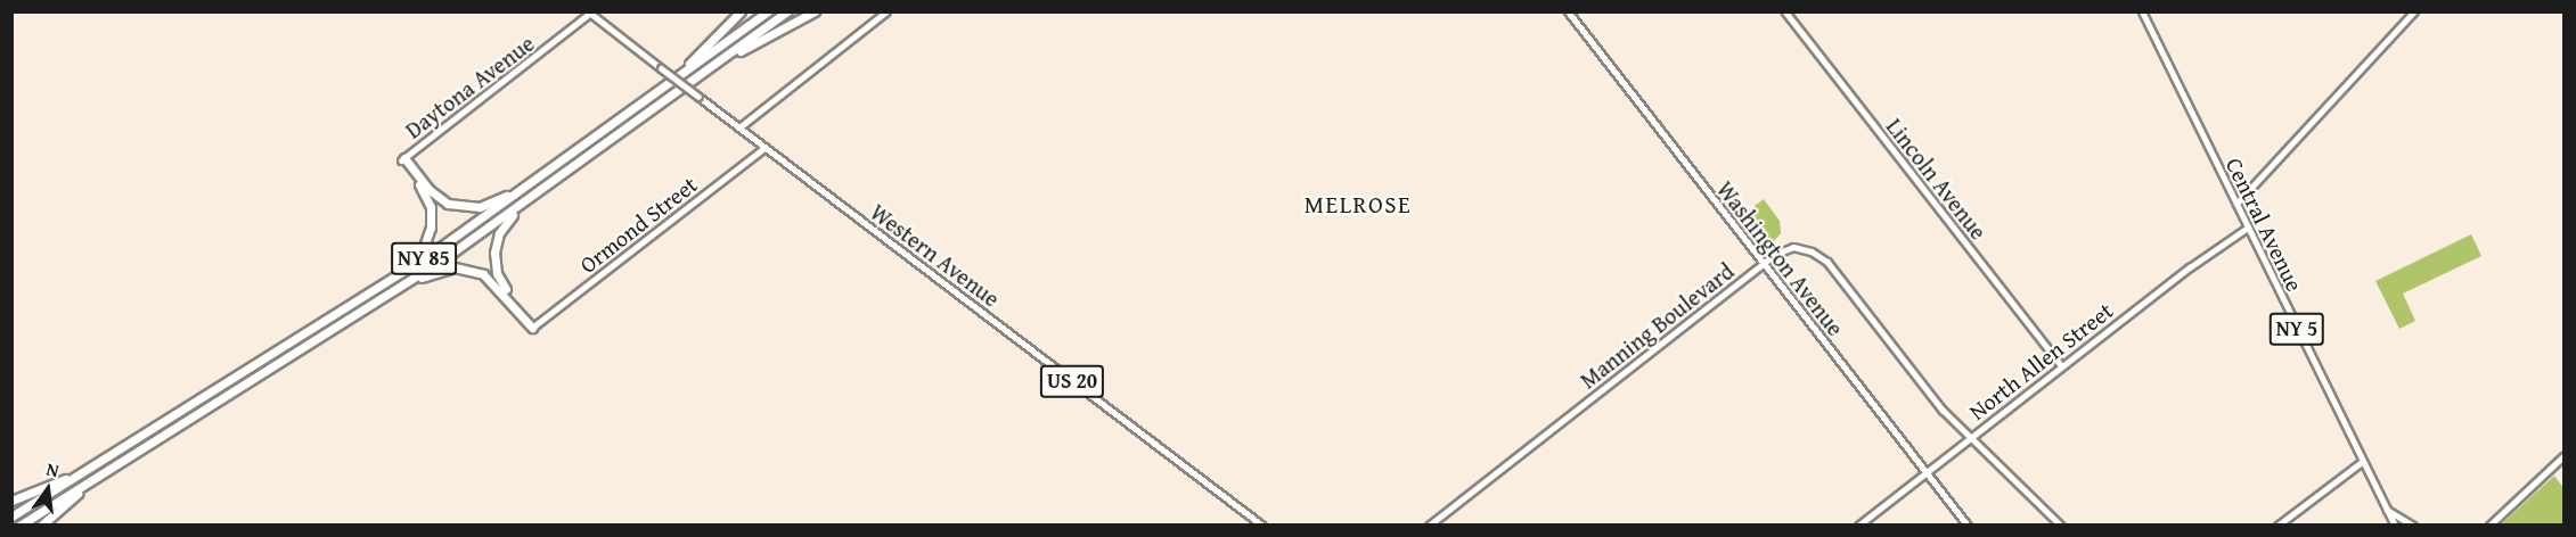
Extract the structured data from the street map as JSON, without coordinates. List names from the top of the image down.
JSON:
{
  "streets": {
    "highway": ["NY 85"],
    "main road": [
      "Daytona Avenue",
      "Ormond Street",
      "Central Avenue",
      "Western Avenue",
      "Washington Avenue",
      "NY 5",
      "US 20"
    ],
    "street": ["Lincoln Avenue", "Manning Boulevard", "North Allen Street"]
  },
  "crossings": [
    ["Daytona Avenue", "Western Avenue"],
    ["Lincoln Avenue", "North Allen Street"],
    ["Ormond Street", "Western Avenue"],
    ["Central Avenue", "North Allen Street"],
    ["Washington Avenue", "Manning Boulevard"],
    ["Washington Avenue", "North Allen Street"],
    ["Manning Boulevard", "North Allen Street"]
  ],
  "districts": ["MELROSE"],
  "north": "top"
}
